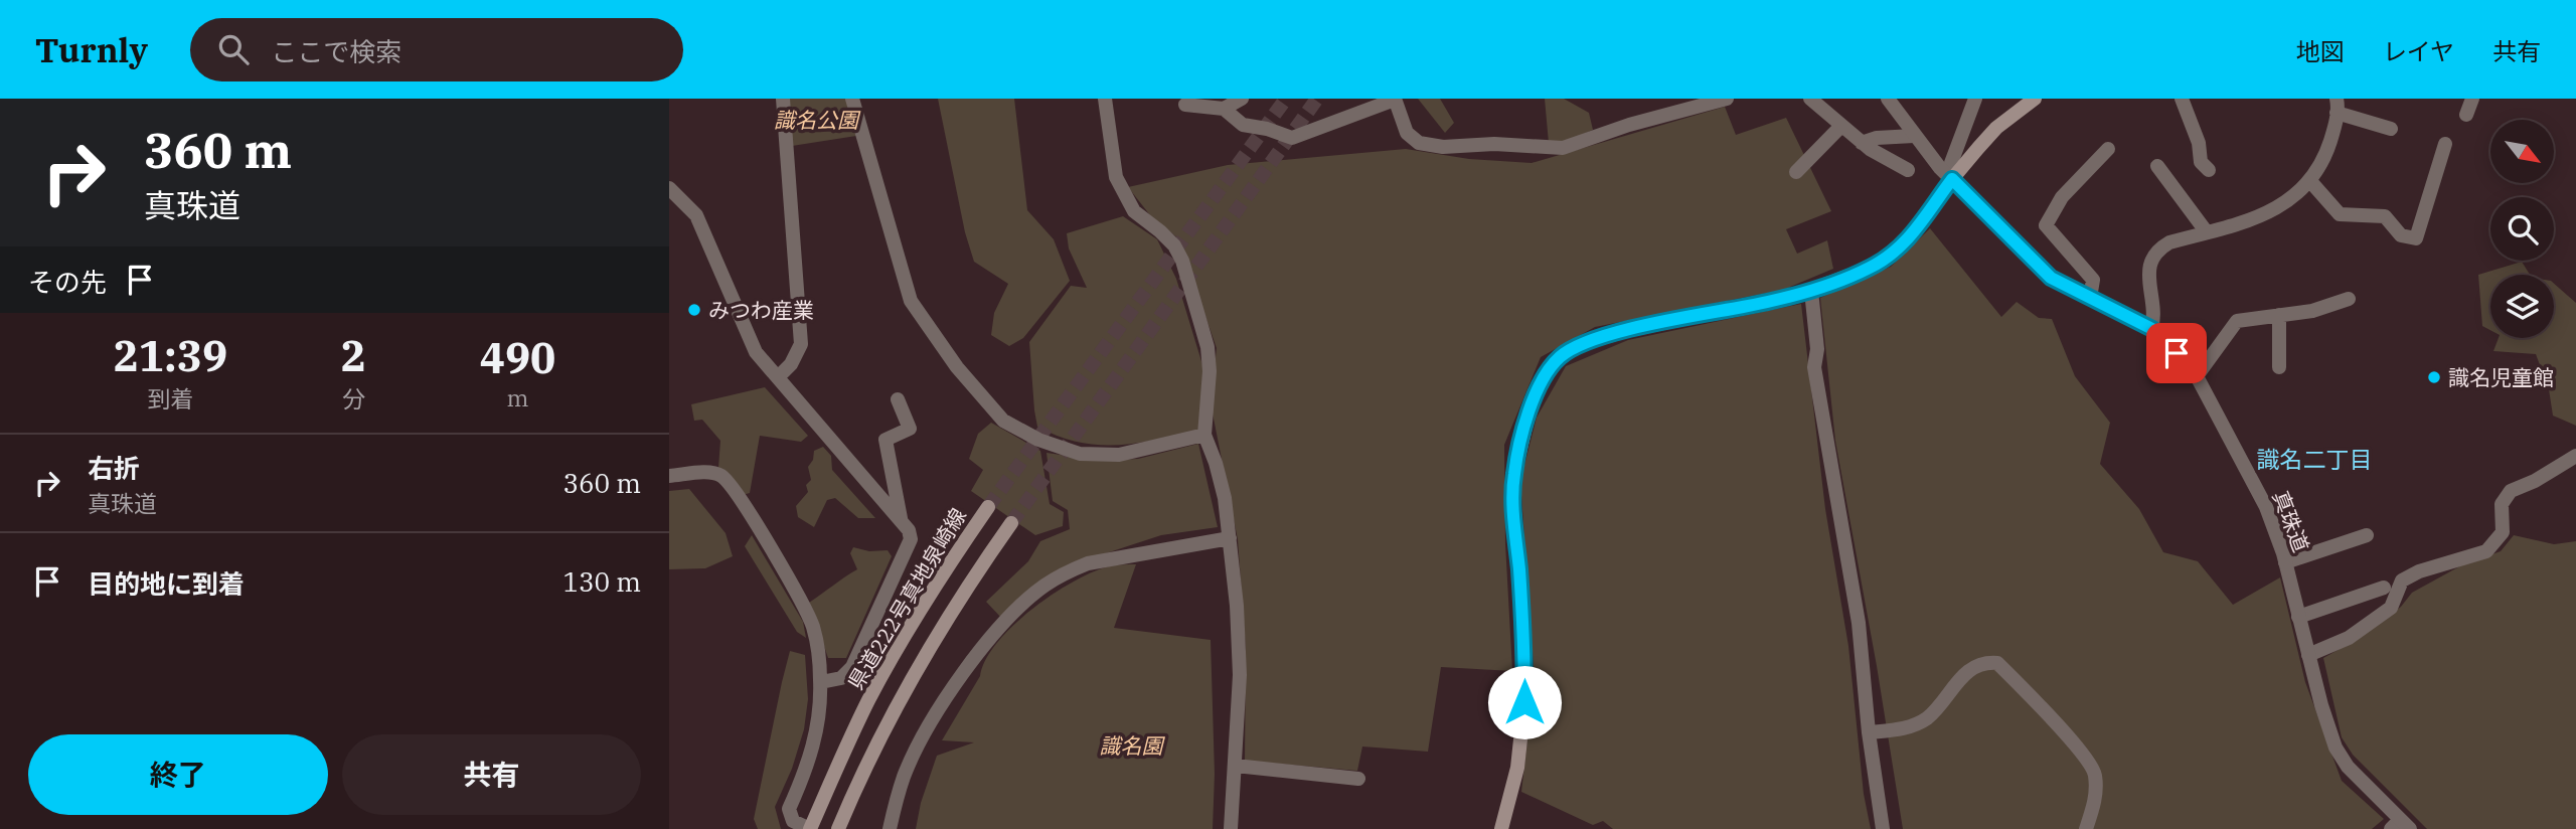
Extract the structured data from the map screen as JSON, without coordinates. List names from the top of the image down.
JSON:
{
  "streets": {
    "main road": ["県道222号真地泉崎線"],
    "street": ["真珠道"]
  },
  "districts": ["識名二丁目"],
  "parks": ["識名公園", "識名園"],
  "places": ["みつわ産業", "識名児童館"],
  "north": "bottom right",
  "page": {
    "header": "Turnly",
    "search": "ここで検索",
    "nav": ["地図", "レイヤ", "共有"],
    "turn": ["360 m", "真珠道"],
    "then": "その先",
    "eta": [
      "21:39",
      "到着",
      "2",
      "分",
      "490",
      "m"
    ],
    "list": [
      {
        "name": "右折",
        "note": "真珠道",
        "value": "360 m"
      },
      {
        "name": "目的地に到着",
        "value": "130 m"
      }
    ],
    "buttons": ["終了", "共有"]
  }
}
